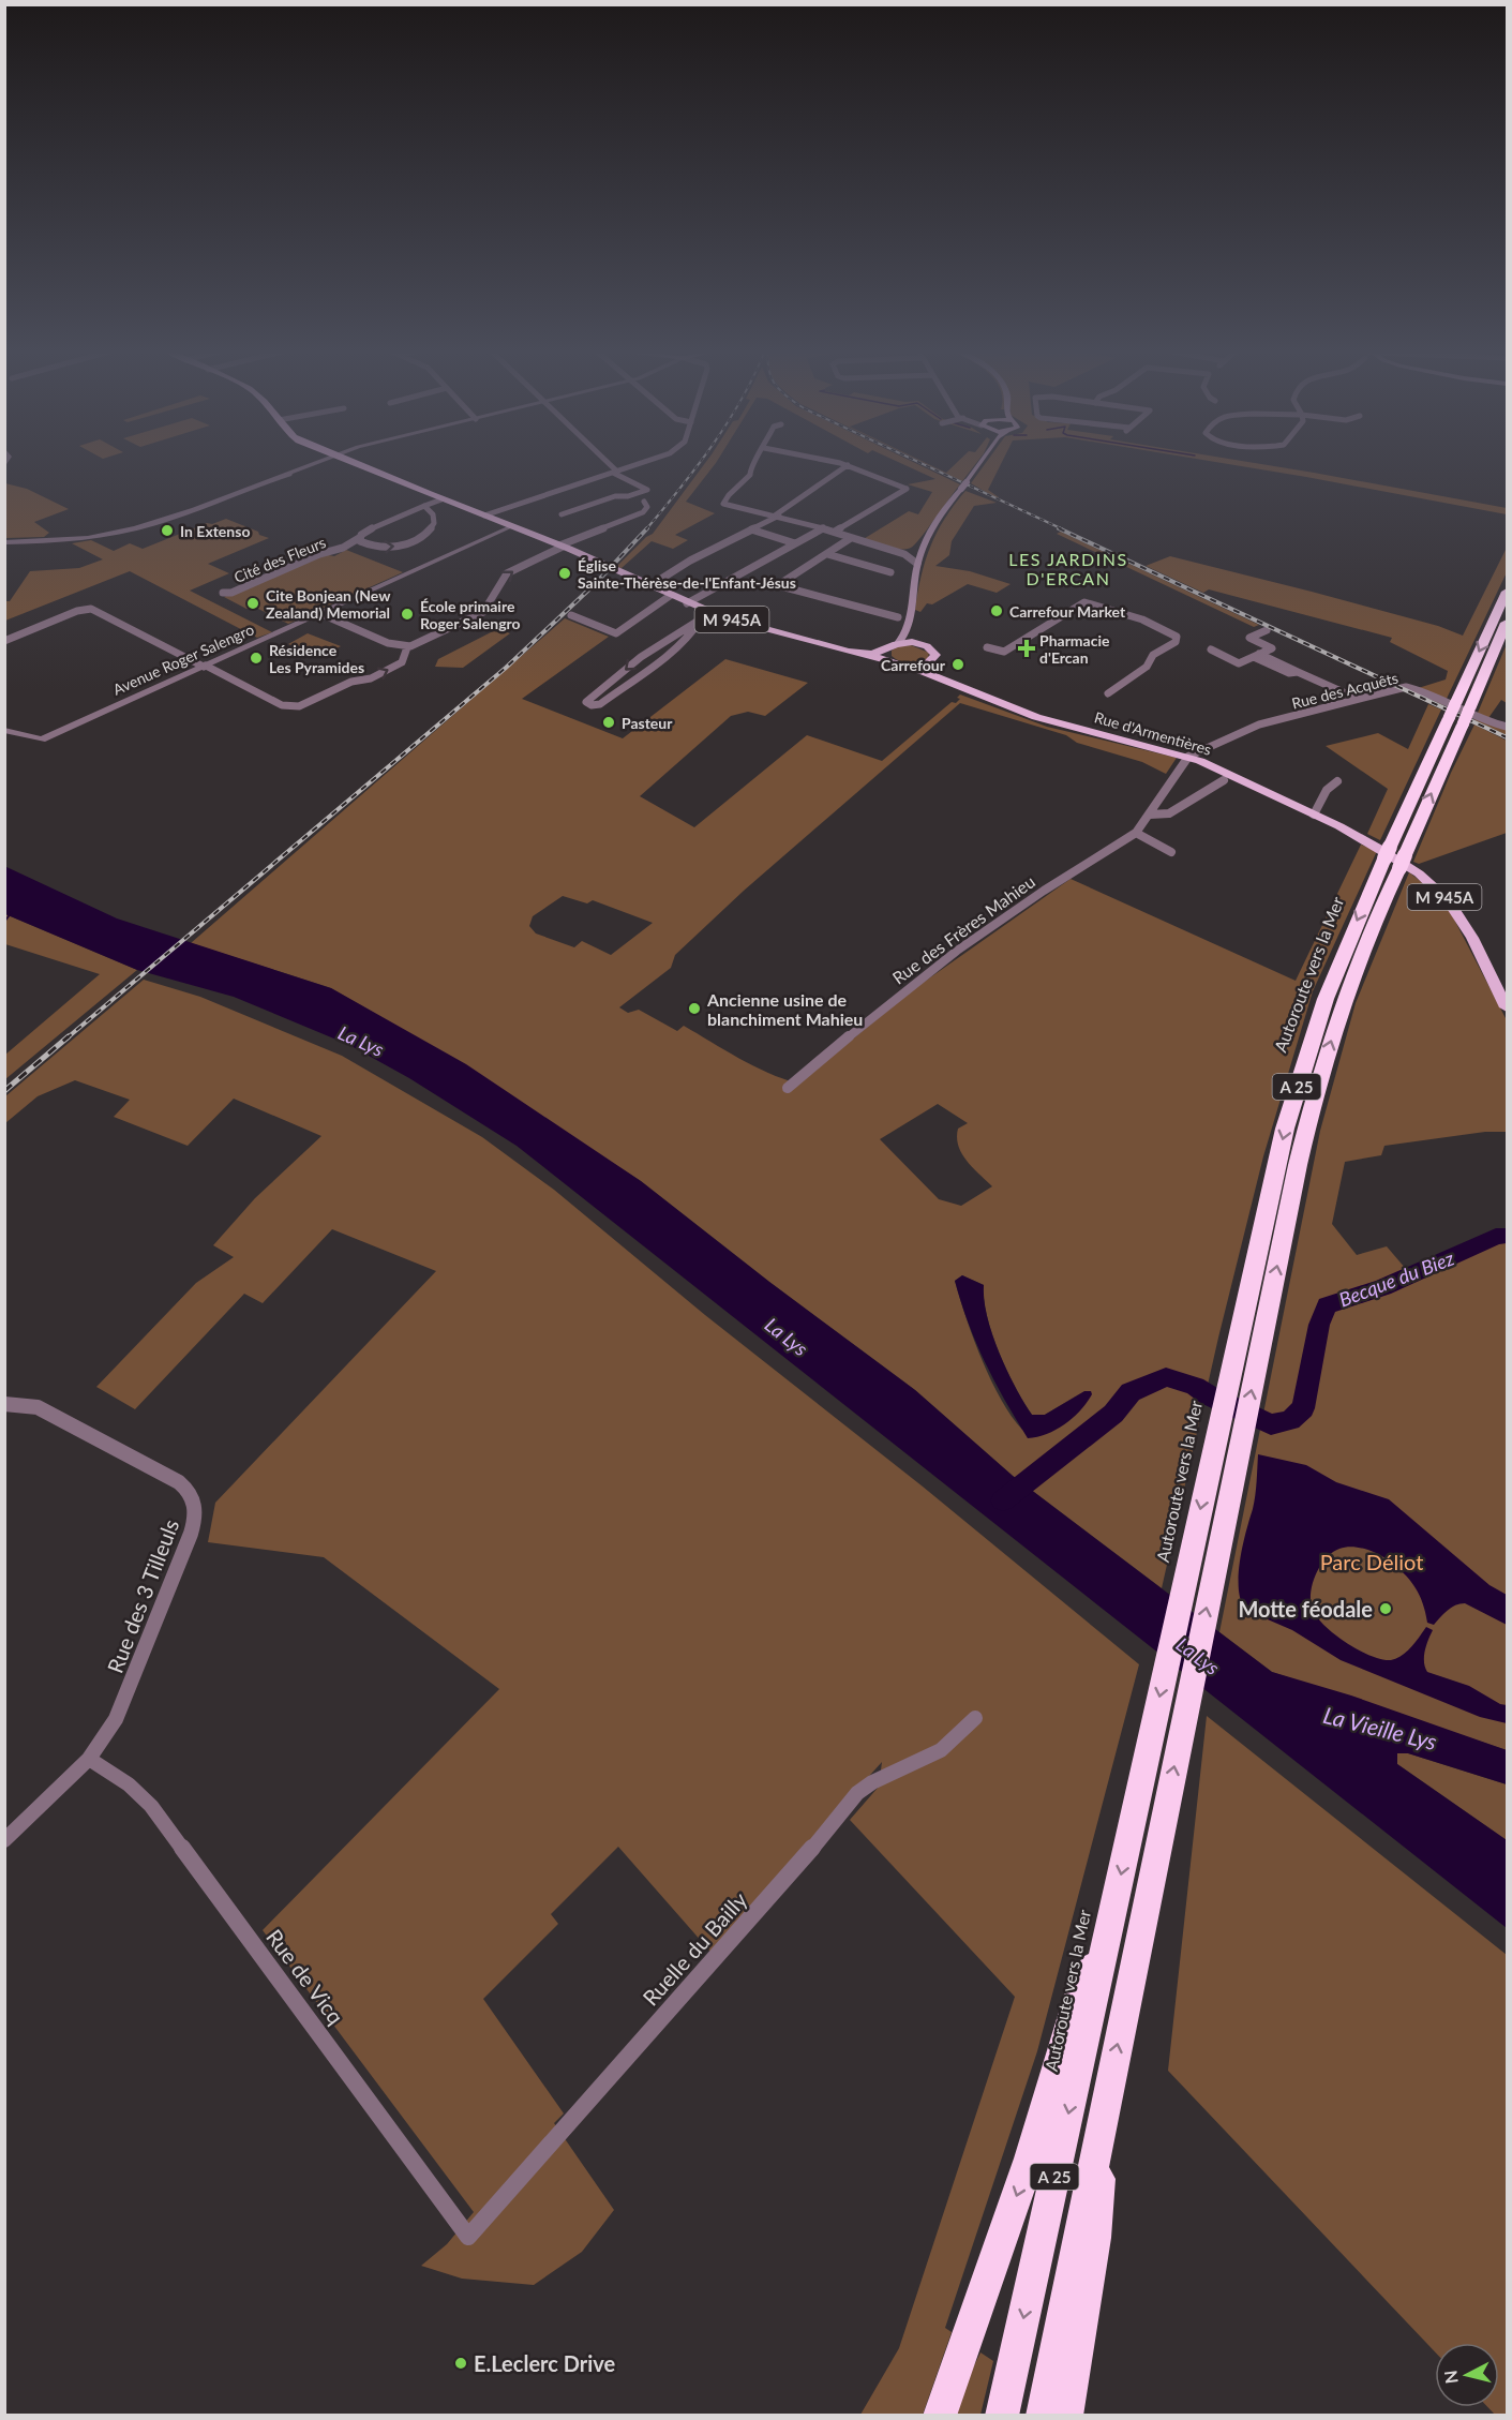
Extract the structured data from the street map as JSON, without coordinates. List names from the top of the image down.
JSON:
{
  "streets": {
    "highway": ["Autoroute vers la Mer", "A 25"],
    "main road": ["M 945A", "Rue d'Armentières"],
    "street": [
      "Cité des Fleurs",
      "Avenue Roger Salengro",
      "Rue des Acquêts",
      "Rue des Frères Mahieu",
      "Rue des 3 Tilleuls",
      "Ruelle du Bailly",
      "Rue de Vicq"
    ]
  },
  "crossings": [
    ["Cité des Fleurs", "M 945A"],
    ["M 945A", "Avenue Roger Salengro"],
    ["M 945A", "Rue d'Armentières"],
    ["Rue des Acquêts", "Rue d'Armentières"],
    ["Rue des Acquêts", "Rue des Frères Mahieu"],
    ["Rue d'Armentières", "Rue des Frères Mahieu"],
    ["Autoroute vers la Mer", "A 25"],
    ["Rue des 3 Tilleuls", "Rue de Vicq"],
    ["Ruelle du Bailly", "Rue de Vicq"]
  ],
  "districts": ["LES JARDINS D'ERCAN"],
  "water": ["La Lys", "Becque du Biez", "La Vieille Lys"],
  "parks": ["Parc Déliot"],
  "places": {
    "other": [
      "In Extenso",
      "Église Sainte-Thérèse-de-l'Enfant-Jésus",
      "Cite Bonjean (New Zealand) Memorial",
      "Carrefour Market",
      "École primaire Roger Salengro",
      "Résidence Les Pyramides",
      "Carrefour",
      "Pasteur",
      "Ancienne usine de blanchiment Mahieu",
      "Motte féodale",
      "E.Leclerc Drive"
    ],
    "health": ["Pharmacie d'Ercan"]
  },
  "north": "left"
}
